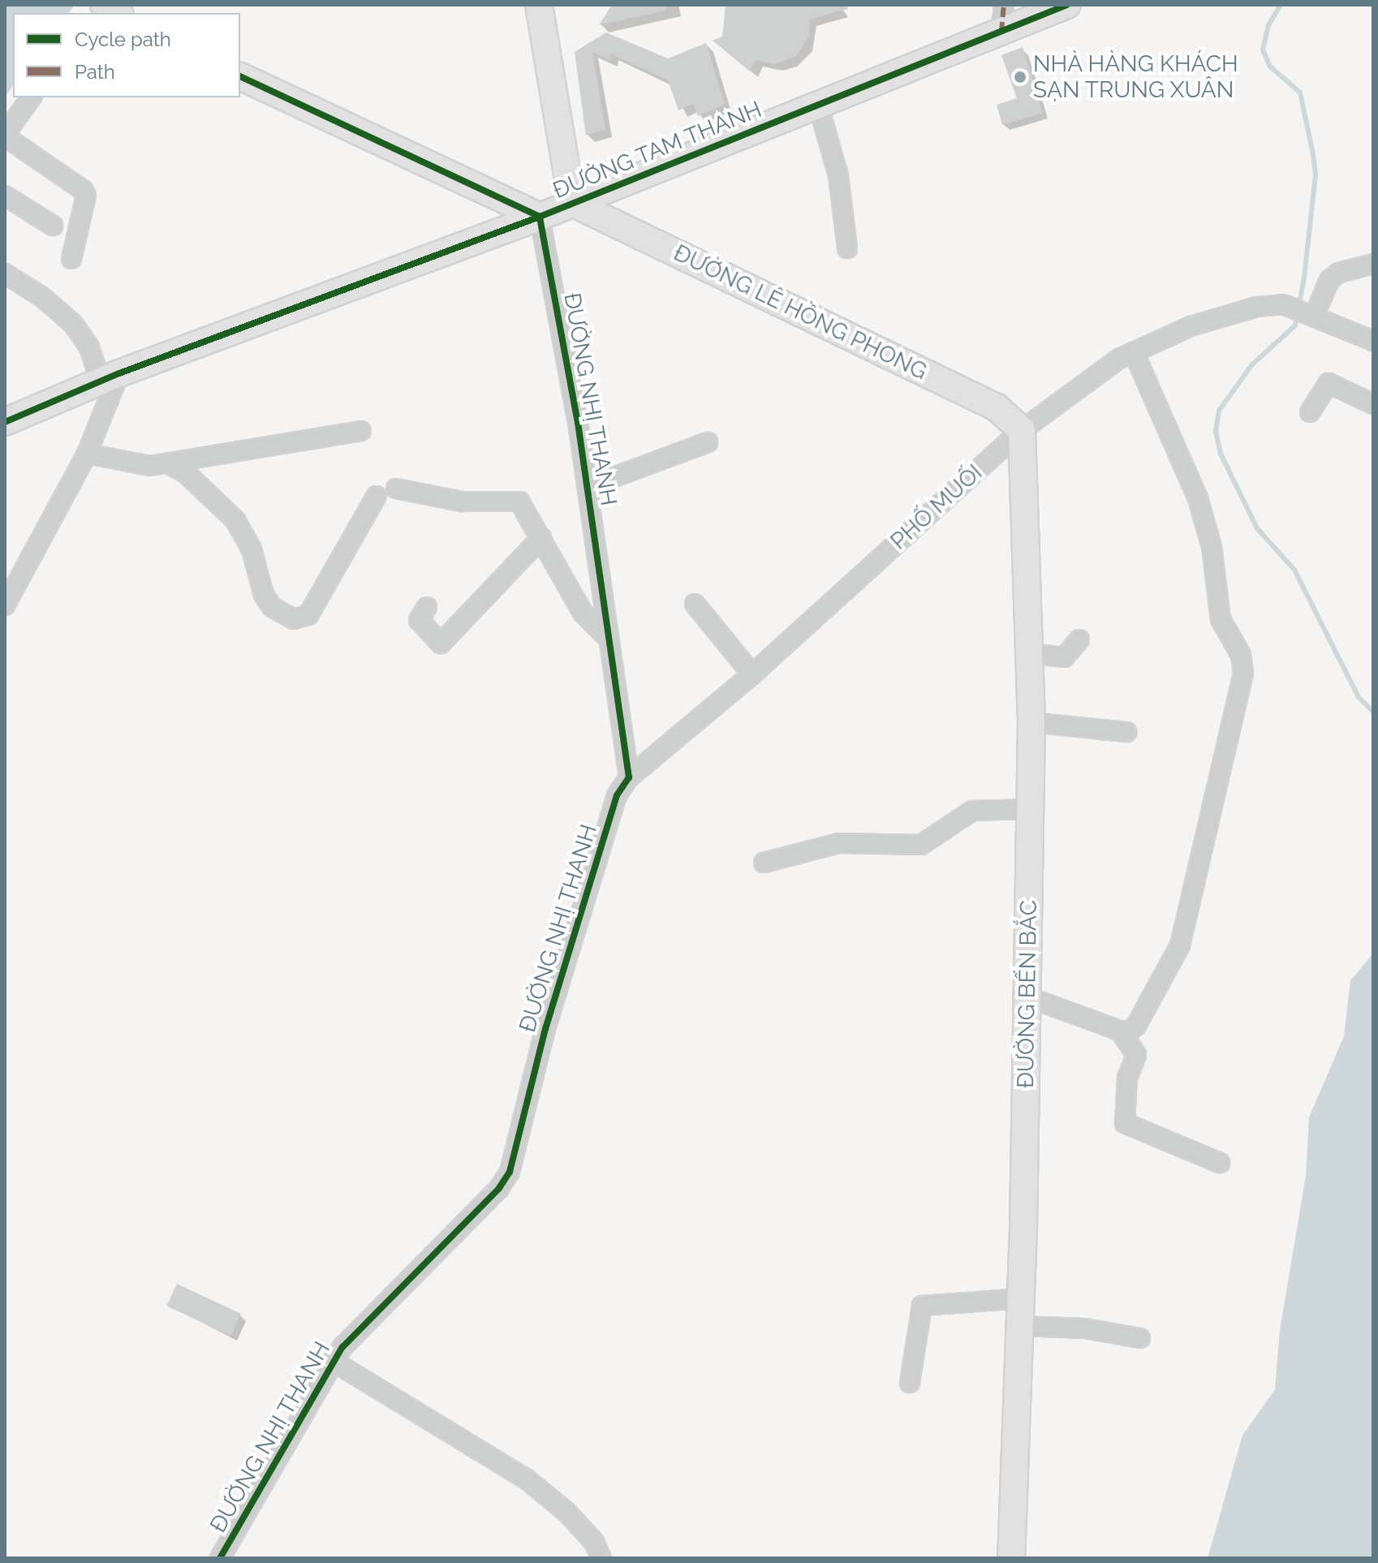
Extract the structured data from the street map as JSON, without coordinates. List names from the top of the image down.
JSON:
{
  "streets": {
    "street": [
      "ĐƯỜNG TAM THANH",
      "ĐƯỜNG LÊ HỒNG PHONG",
      "ĐƯỜNG NHỊ THANH",
      "PHỐ MUỐI",
      "ĐƯỜNG BẾN BẮC"
    ]
  },
  "crossings": [
    ["ĐƯỜNG TAM THANH", "ĐƯỜNG LÊ HỒNG PHONG"],
    ["ĐƯỜNG TAM THANH", "ĐƯỜNG NHỊ THANH"],
    ["ĐƯỜNG LÊ HỒNG PHONG", "PHỐ MUỐI"],
    ["ĐƯỜNG LÊ HỒNG PHONG", "ĐƯỜNG BẾN BẮC"],
    ["ĐƯỜNG NHỊ THANH", "PHỐ MUỐI"],
    ["PHỐ MUỐI", "ĐƯỜNG BẾN BẮC"]
  ],
  "places": ["NHÀ HÀNG KHÁCH SẠN TRUNG XUÂN"],
  "legend": ["Cycle path", "Path"]
}
